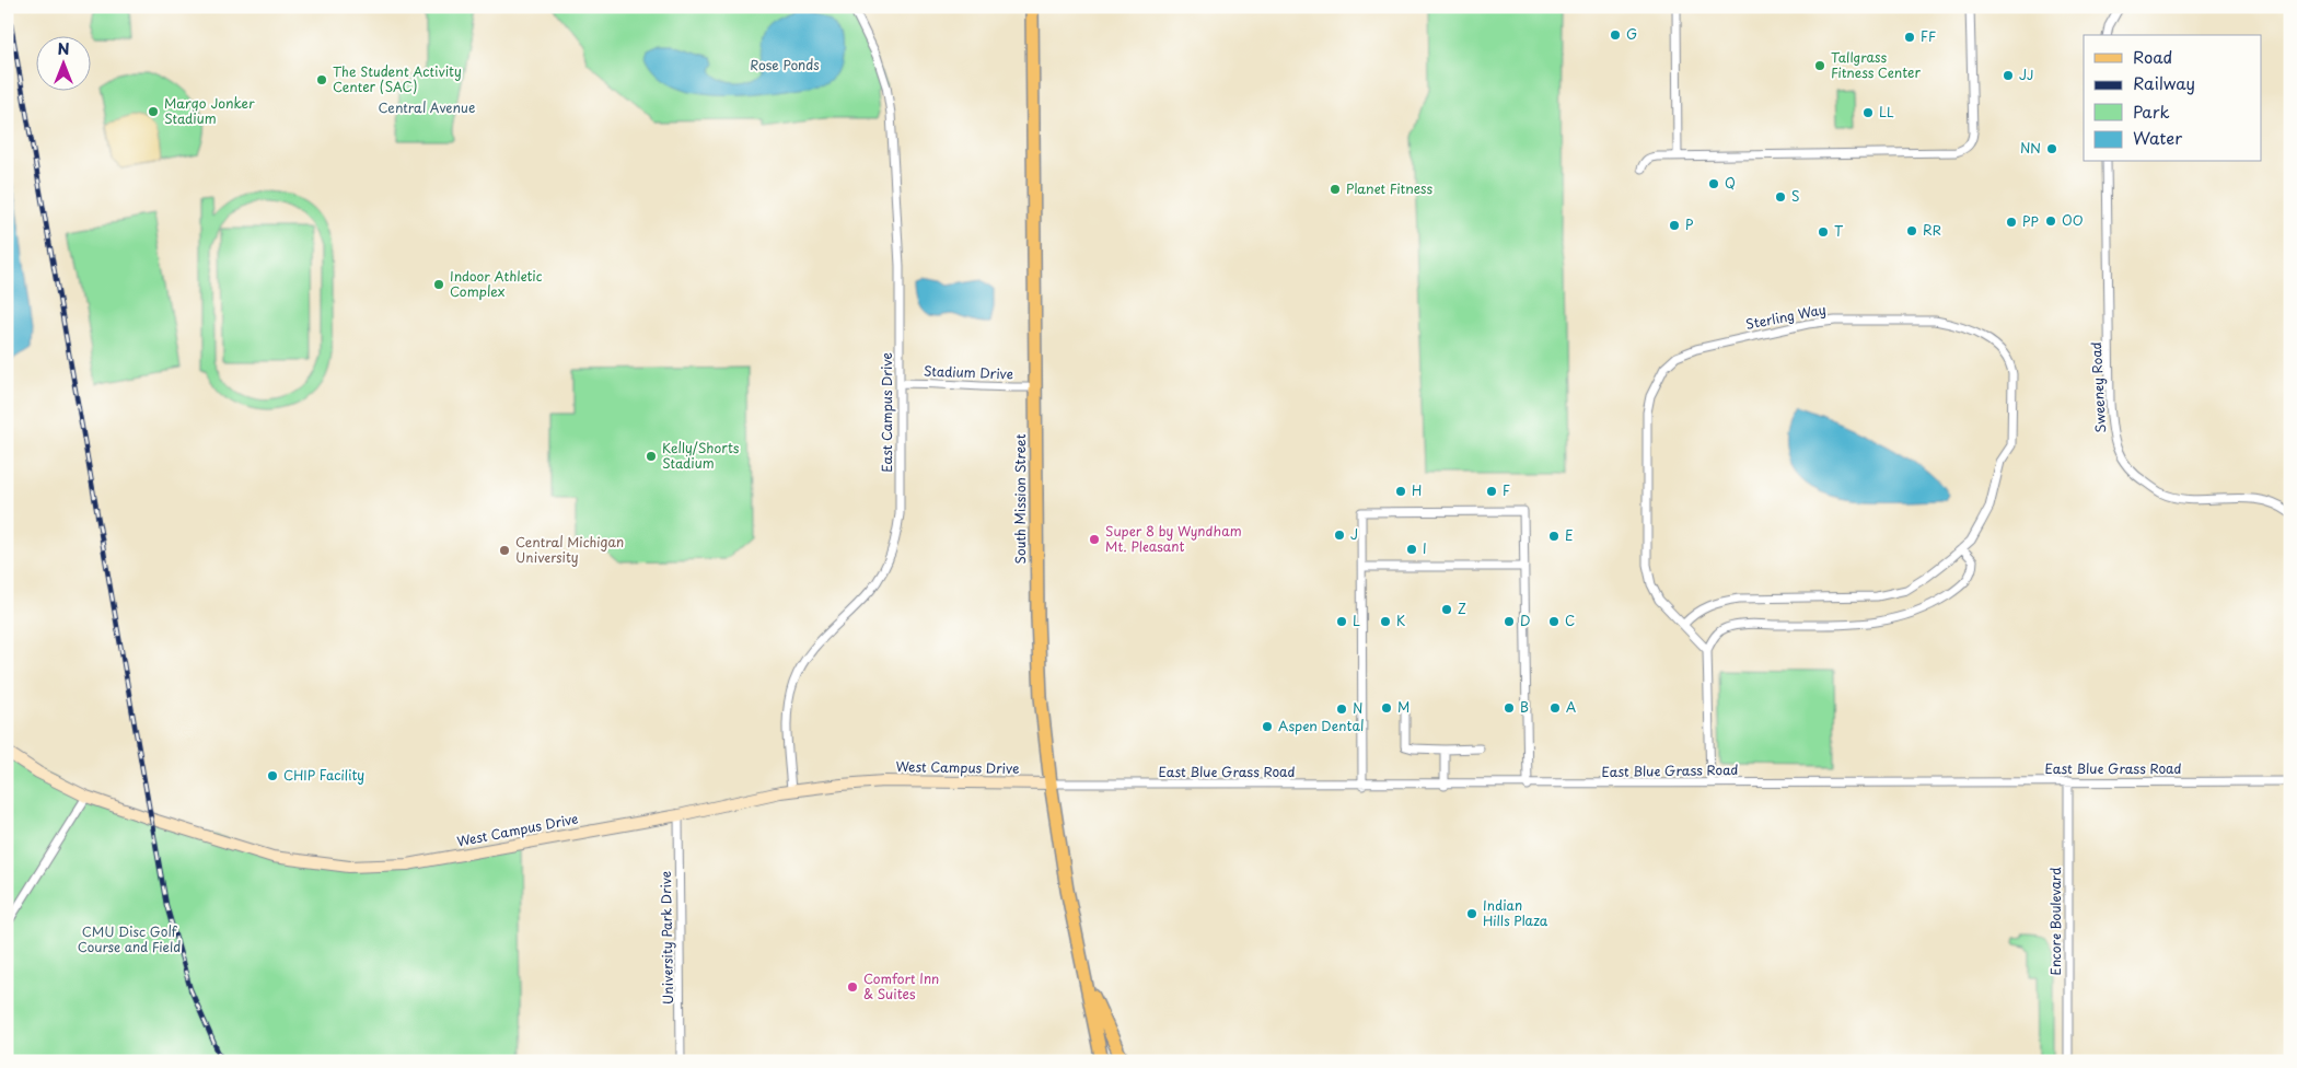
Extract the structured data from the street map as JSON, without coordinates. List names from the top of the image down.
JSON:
{
  "streets": {
    "main road": ["South Mission Street"],
    "street": [
      "Sterling Way",
      "Stadium Drive",
      "Sweeney Road",
      "East Campus Drive",
      "West Campus Drive",
      "East Blue Grass Road",
      "Encore Boulevard",
      "University Park Drive"
    ]
  },
  "crossings": [
    ["Stadium Drive", "East Campus Drive"],
    ["Stadium Drive", "South Mission Street"],
    ["East Campus Drive", "West Campus Drive"],
    ["South Mission Street", "West Campus Drive"],
    ["South Mission Street", "East Blue Grass Road"],
    ["West Campus Drive", "East Blue Grass Road"],
    ["West Campus Drive", "University Park Drive"],
    ["East Blue Grass Road", "Encore Boulevard"]
  ],
  "parks": ["Rose Ponds", "Central Avenue", "CMU Disc Golf Course and Field"],
  "places": [
    "G",
    "FF",
    "Tallgrass Fitness Center",
    "JJ",
    "The Student Activity Center (SAC)",
    "Margo Jonker Stadium",
    "LL",
    "NN",
    "Q",
    "Planet Fitness",
    "S",
    "OO",
    "PP",
    "P",
    "RR",
    "T",
    "Indoor Athletic Complex",
    "Kelly/Shorts Stadium",
    "H",
    "F",
    "J",
    "E",
    "Super 8 by Wyndham Mt. Pleasant",
    "I",
    "Central Michigan University",
    "Z",
    "L",
    "K",
    "D",
    "C",
    "M",
    "B",
    "A",
    "N",
    "Aspen Dental",
    "CHIP Facility",
    "Indian Hills Plaza",
    "Comfort Inn & Suites"
  ],
  "legend": [
    "Road",
    "Railway",
    "Park",
    "Water"
  ],
  "north": "top"
}
